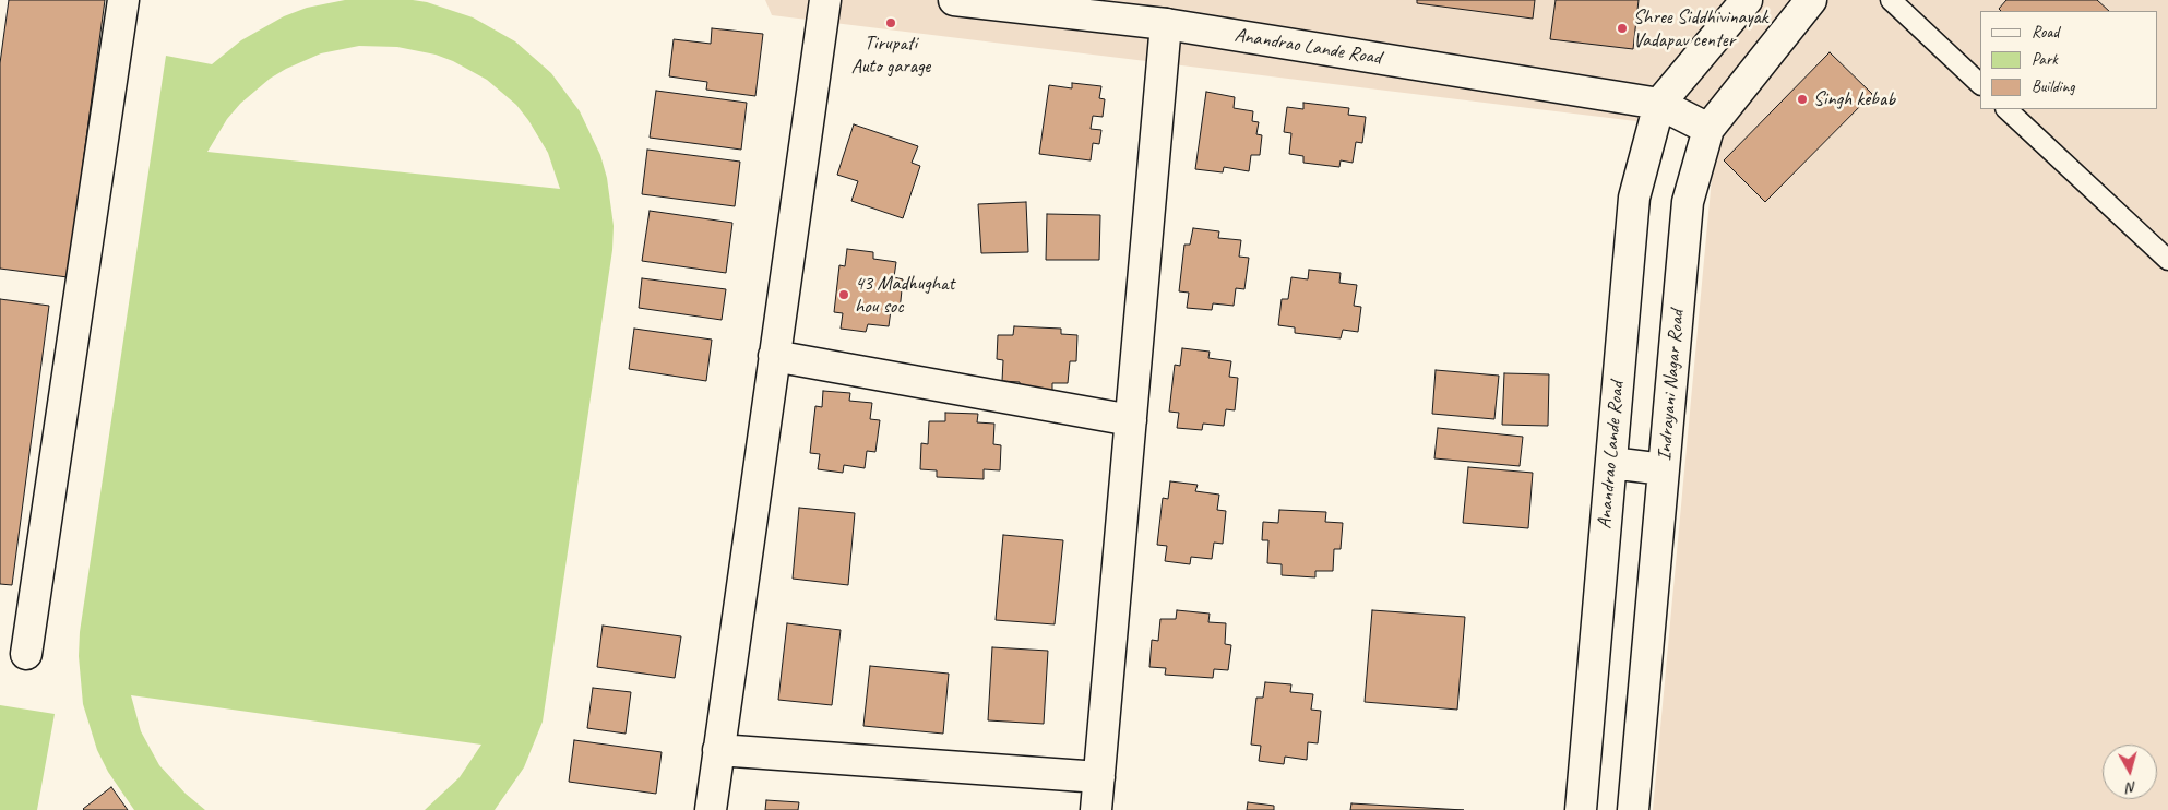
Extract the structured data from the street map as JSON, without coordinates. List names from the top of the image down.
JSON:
{
  "streets": {
    "street": ["Anandrao Lande Road", "Indrayani Nagar Road"]
  },
  "crossings": [
    ["Anandrao Lande Road", "Indrayani Nagar Road"]
  ],
  "places": [
    "Tirupati Auto garage",
    "Shree Siddhivinayak Vadapav center",
    "Singh kebab",
    "43 Madhughat hou soc"
  ],
  "legend": ["Road", "Park", "Building"],
  "north": "bottom"
}
